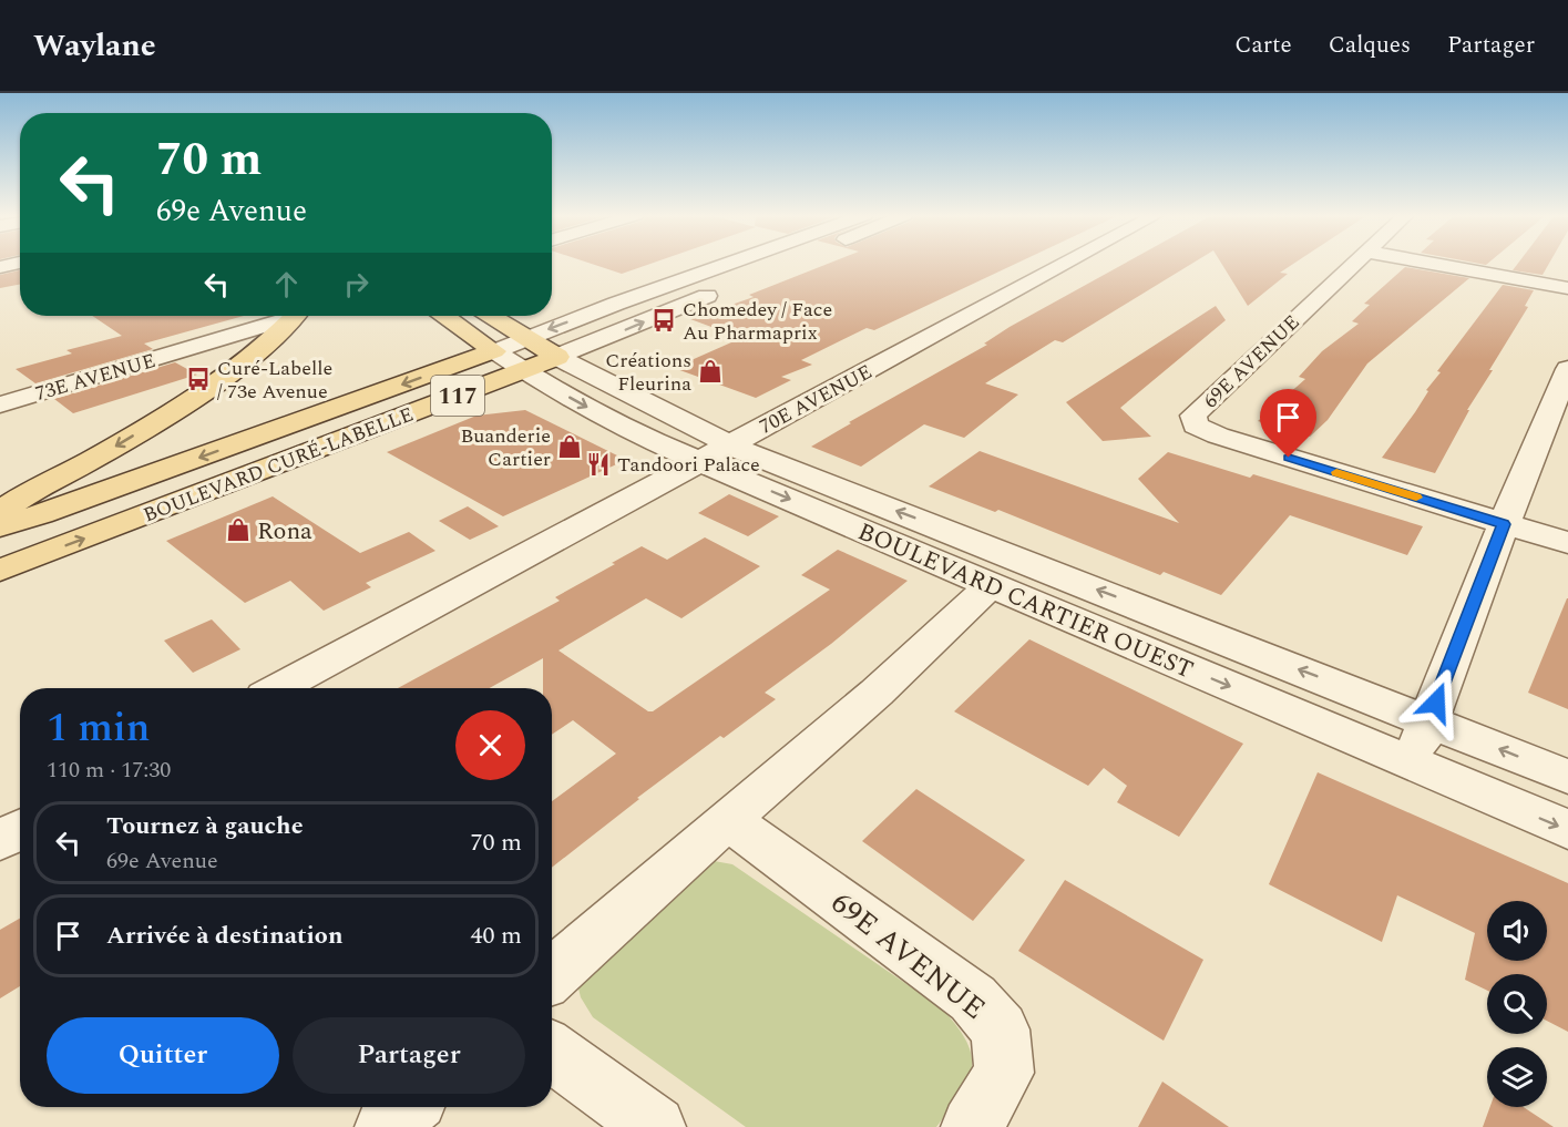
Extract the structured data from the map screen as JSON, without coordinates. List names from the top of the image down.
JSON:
{
  "streets": {
    "main road": ["117", "BOULEVARD CURÉ-LABELLE"],
    "street": [
      "69E AVENUE",
      "73E AVENUE",
      "70E AVENUE",
      "BOULEVARD CARTIER OUEST"
    ]
  },
  "crossings": [
    ["70E AVENUE", "BOULEVARD CARTIER OUEST"],
    ["BOULEVARD CURÉ-LABELLE", "BOULEVARD CARTIER OUEST"]
  ],
  "places": {
    "bus stop": ["Chomedey / Face Au Pharmaprix", "Curé-Labelle / 73e Avenue"],
    "shop": ["Créations Fleurina", "Buanderie Cartier", "Rona"],
    "restaurant": ["Tandoori Palace"]
  },
  "page": {
    "header": "Waylane",
    "nav": ["Carte", "Calques", "Partager"],
    "turn": ["70 m", "69e Avenue"],
    "heading": ["1 min", "110 m · 17:30"],
    "list": [
      {
        "name": "Tournez à gauche",
        "note": "69e Avenue",
        "value": "70 m"
      },
      {
        "name": "Arrivée à destination",
        "value": "40 m"
      }
    ],
    "buttons": ["Quitter", "Partager"]
  }
}
